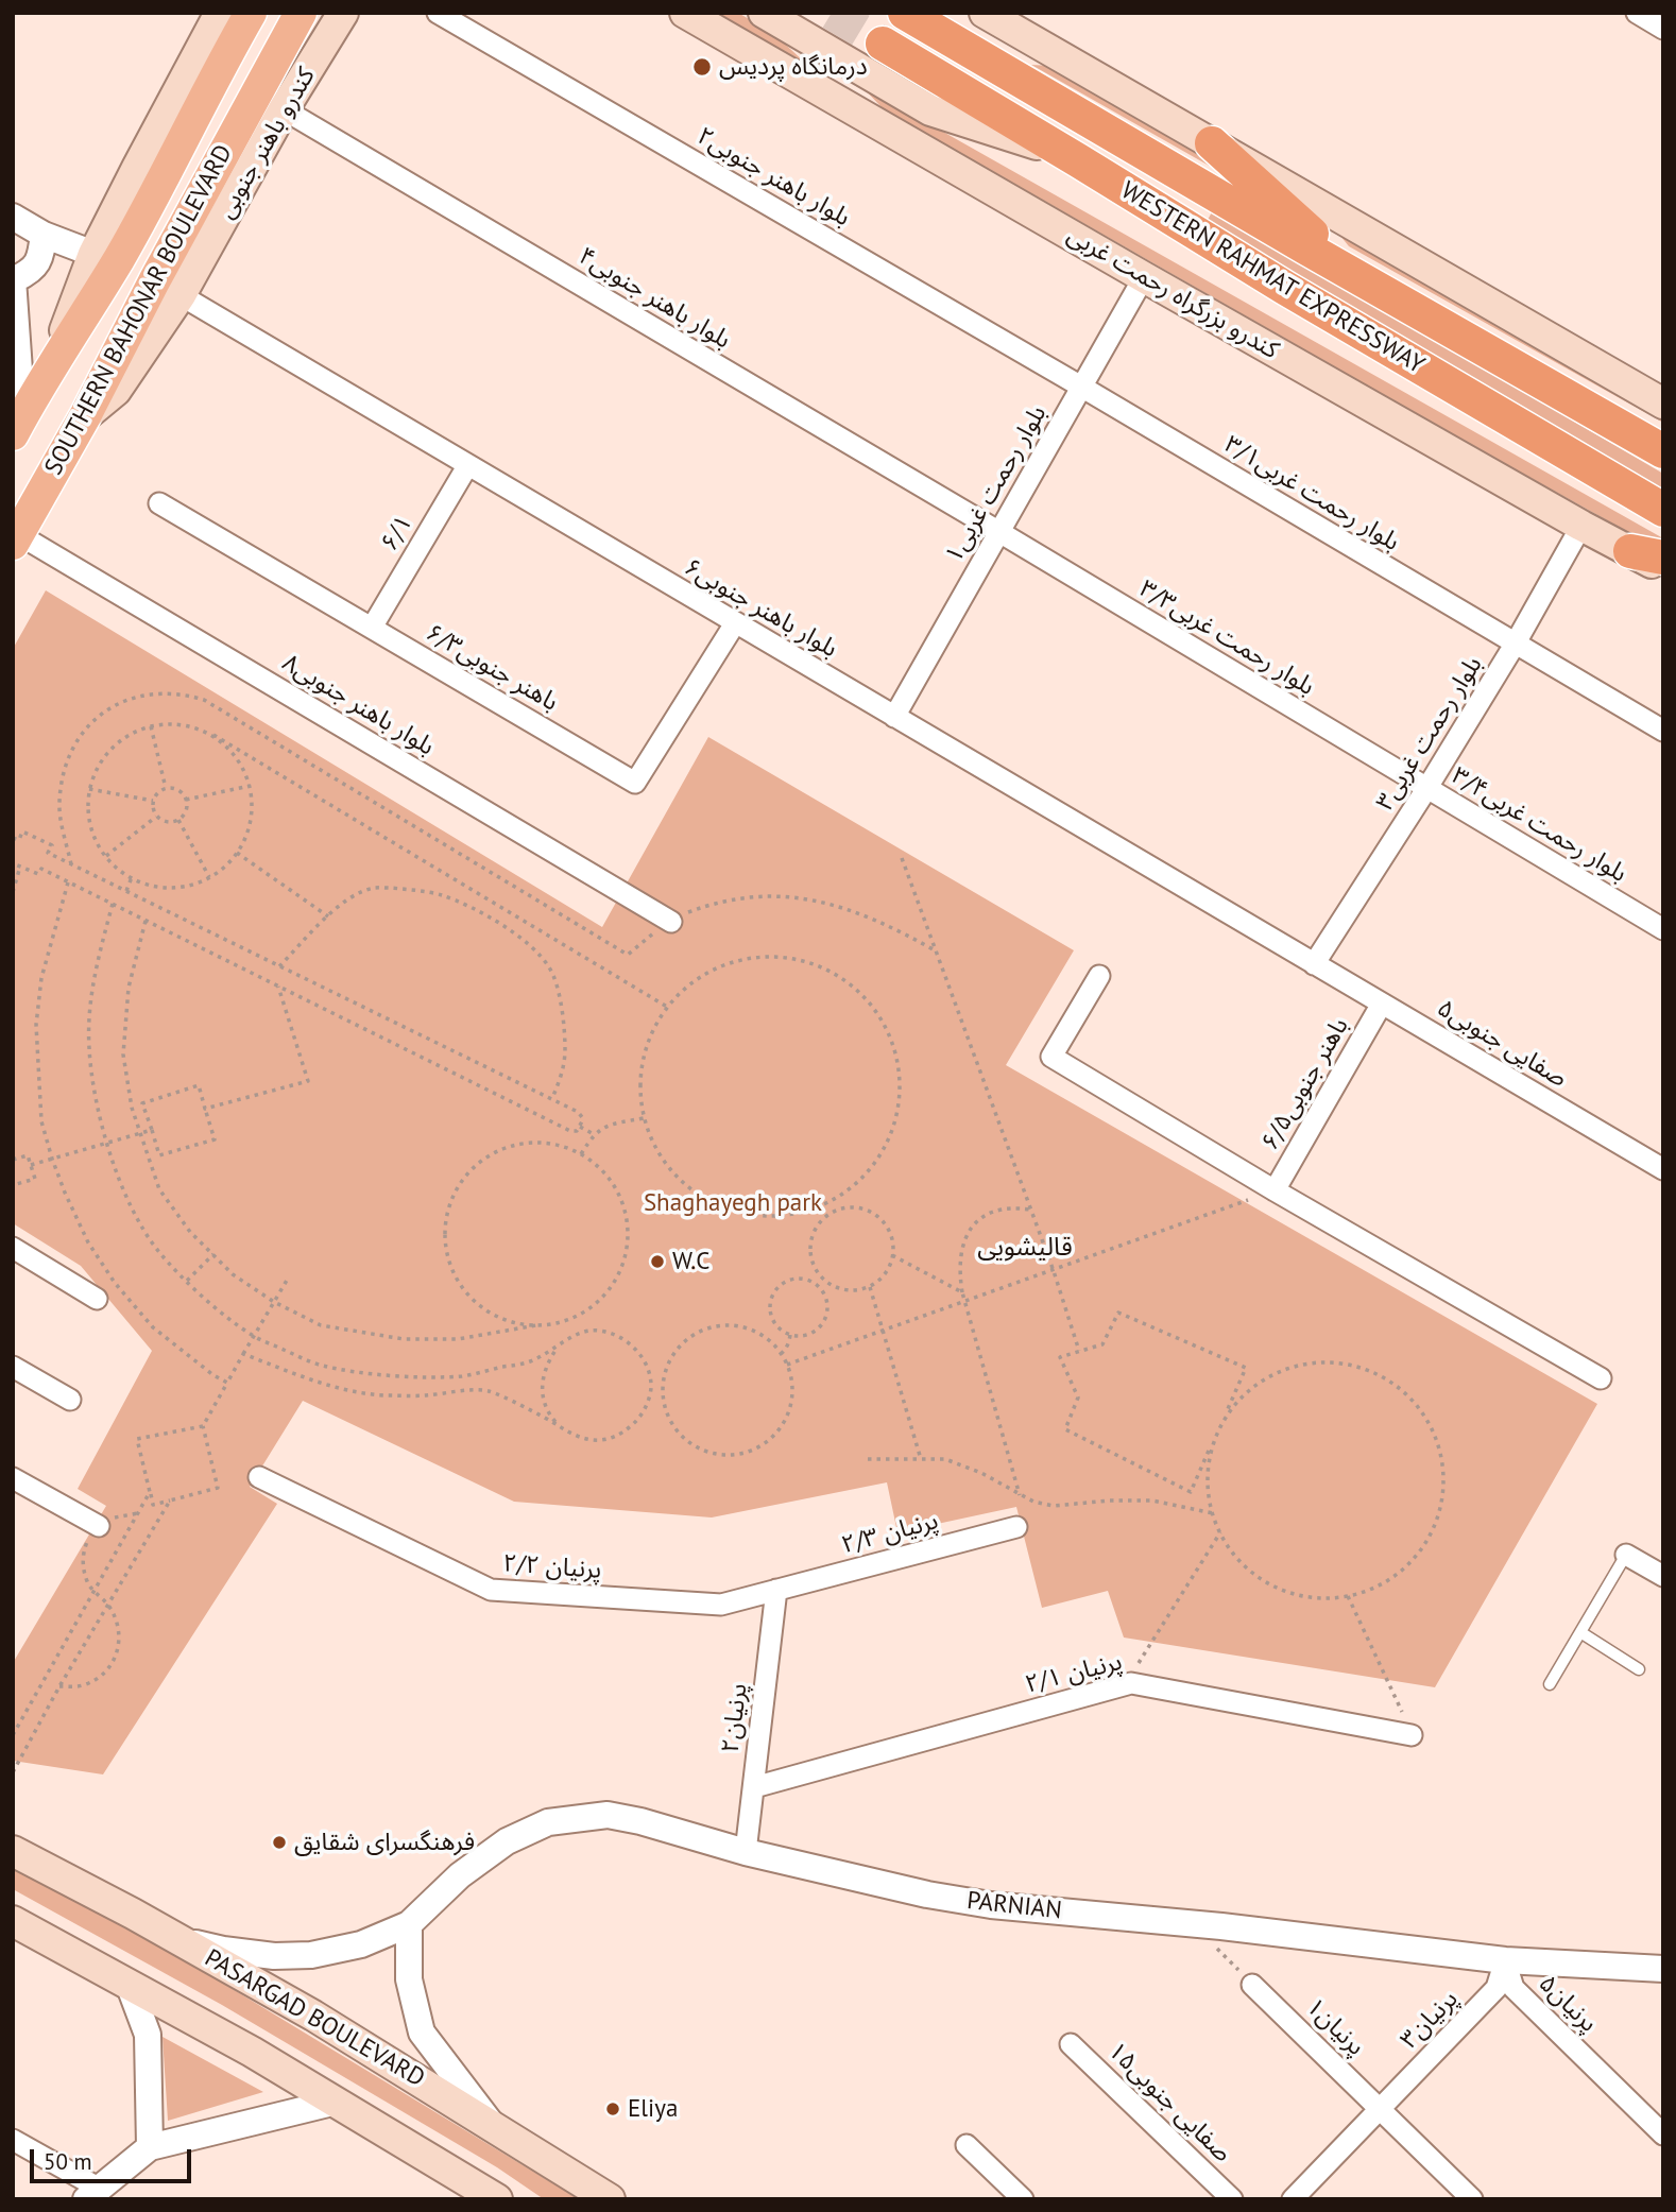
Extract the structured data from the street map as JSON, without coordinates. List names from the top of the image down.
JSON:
{
  "streets": {
    "highway": ["WESTERN RAHMAT EXPRESSWAY"],
    "main road": [
      "کندرو باهنر جنوبی",
      "کندرو بزرگراه رحمت غربی",
      "SOUTHERN BAHONAR BOULEVARD",
      "PASARGAD BOULEVARD"
    ],
    "street": [
      "بلوار باهنر جنوبی۲",
      "بلوار باهنر جنوبی۴",
      "بلوار رحمت غربی۱",
      "بلوار رحمت غربی۳/۱",
      "۶/۱",
      "بلوار باهنر جنوبی۶",
      "بلوار رحمت غربی۳/۳",
      "۶/۳باهنر جنوبی",
      "۸بلوار باهنر جنوبی",
      "بلوار رحمت غربی۳",
      "بلوار رحمت غربی۳/۴",
      "صفایی جنوبی۵",
      "باهنر جنوبی۶/۵",
      "پرنیان ۲/۳",
      "پرنیان ۲/۲",
      "پرنیان ۲/۱",
      "پرنیان۲",
      "PARNIAN",
      "پرنیان۵",
      "پرنیان۳",
      "پرنیان۱",
      "صفایی جنوبی۱۵"
    ]
  },
  "crossings": [
    ["کندرو باهنر جنوبی", "بلوار باهنر جنوبی۴"],
    ["کندرو باهنر جنوبی", "SOUTHERN BAHONAR BOULEVARD"],
    ["کندرو باهنر جنوبی", "بلوار باهنر جنوبی۶"],
    ["بلوار باهنر جنوبی۲", "بلوار رحمت غربی۱"],
    ["بلوار باهنر جنوبی۲", "بلوار رحمت غربی۳/۱"],
    ["کندرو بزرگراه رحمت غربی", "بلوار رحمت غربی۱"],
    ["کندرو بزرگراه رحمت غربی", "بلوار رحمت غربی۳"],
    ["بلوار باهنر جنوبی۴", "بلوار رحمت غربی۱"],
    ["بلوار باهنر جنوبی۴", "بلوار رحمت غربی۳/۳"],
    ["SOUTHERN BAHONAR BOULEVARD", "۸بلوار باهنر جنوبی"],
    ["بلوار رحمت غربی۱", "بلوار رحمت غربی۳/۱"],
    ["بلوار رحمت غربی۱", "بلوار باهنر جنوبی۶"],
    ["بلوار رحمت غربی۱", "بلوار رحمت غربی۳/۳"],
    ["بلوار رحمت غربی۳/۱", "بلوار رحمت غربی۳"],
    ["۶/۱", "بلوار باهنر جنوبی۶"],
    ["۶/۱", "۶/۳باهنر جنوبی"],
    ["بلوار باهنر جنوبی۶", "۶/۳باهنر جنوبی"],
    ["بلوار باهنر جنوبی۶", "بلوار رحمت غربی۳"],
    ["بلوار باهنر جنوبی۶", "صفایی جنوبی۵"],
    ["بلوار رحمت غربی۳/۳", "بلوار رحمت غربی۳"],
    ["بلوار رحمت غربی۳/۳", "بلوار رحمت غربی۳/۴"],
    ["بلوار رحمت غربی۳", "بلوار رحمت غربی۳/۴"],
    ["بلوار رحمت غربی۳", "صفایی جنوبی۵"],
    ["صفایی جنوبی۵", "باهنر جنوبی۶/۵"],
    ["پرنیان ۲/۳", "پرنیان ۲/۲"],
    ["پرنیان ۲/۳", "پرنیان۲"],
    ["پرنیان ۲/۲", "پرنیان۲"],
    ["پرنیان ۲/۱", "پرنیان۲"],
    ["پرنیان۲", "PARNIAN"],
    ["PARNIAN", "پرنیان۵"],
    ["PARNIAN", "پرنیان۳"],
    ["پرنیان۵", "پرنیان۳"],
    ["پرنیان۳", "پرنیان۱"]
  ],
  "districts": ["قالیشویی"],
  "parks": ["Shaghayegh park"],
  "places": [
    "درمانگاه پردیس",
    "W.C",
    "فرهنگسرای شقایق",
    "Eliya"
  ],
  "scale_bar": "50 m"
}
